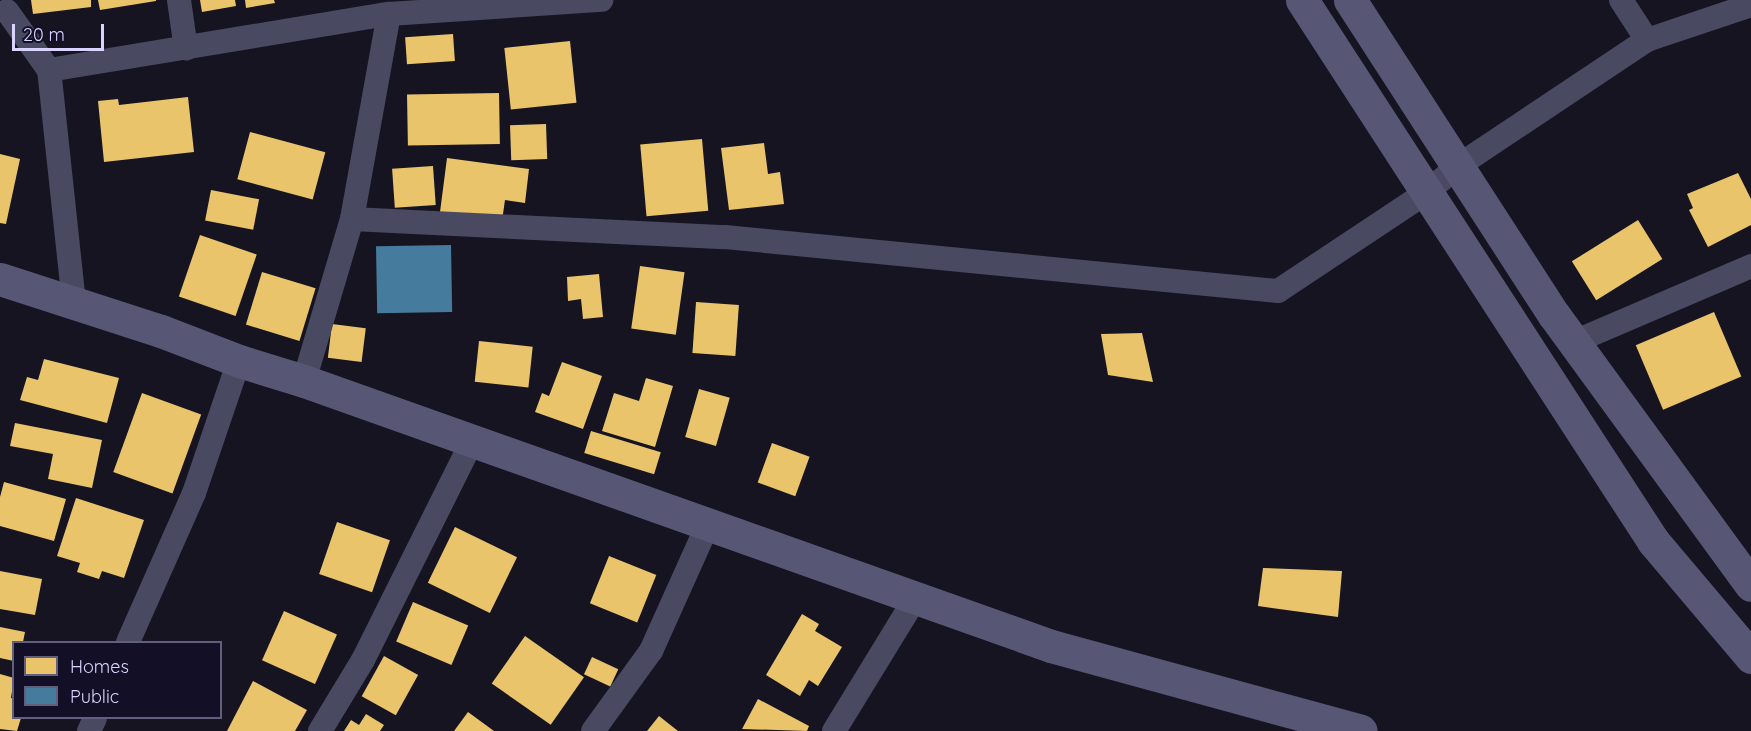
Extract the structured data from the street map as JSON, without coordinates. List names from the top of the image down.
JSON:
{
  "legend": ["Homes", "Public"],
  "scale_bar": "20 m"
}
